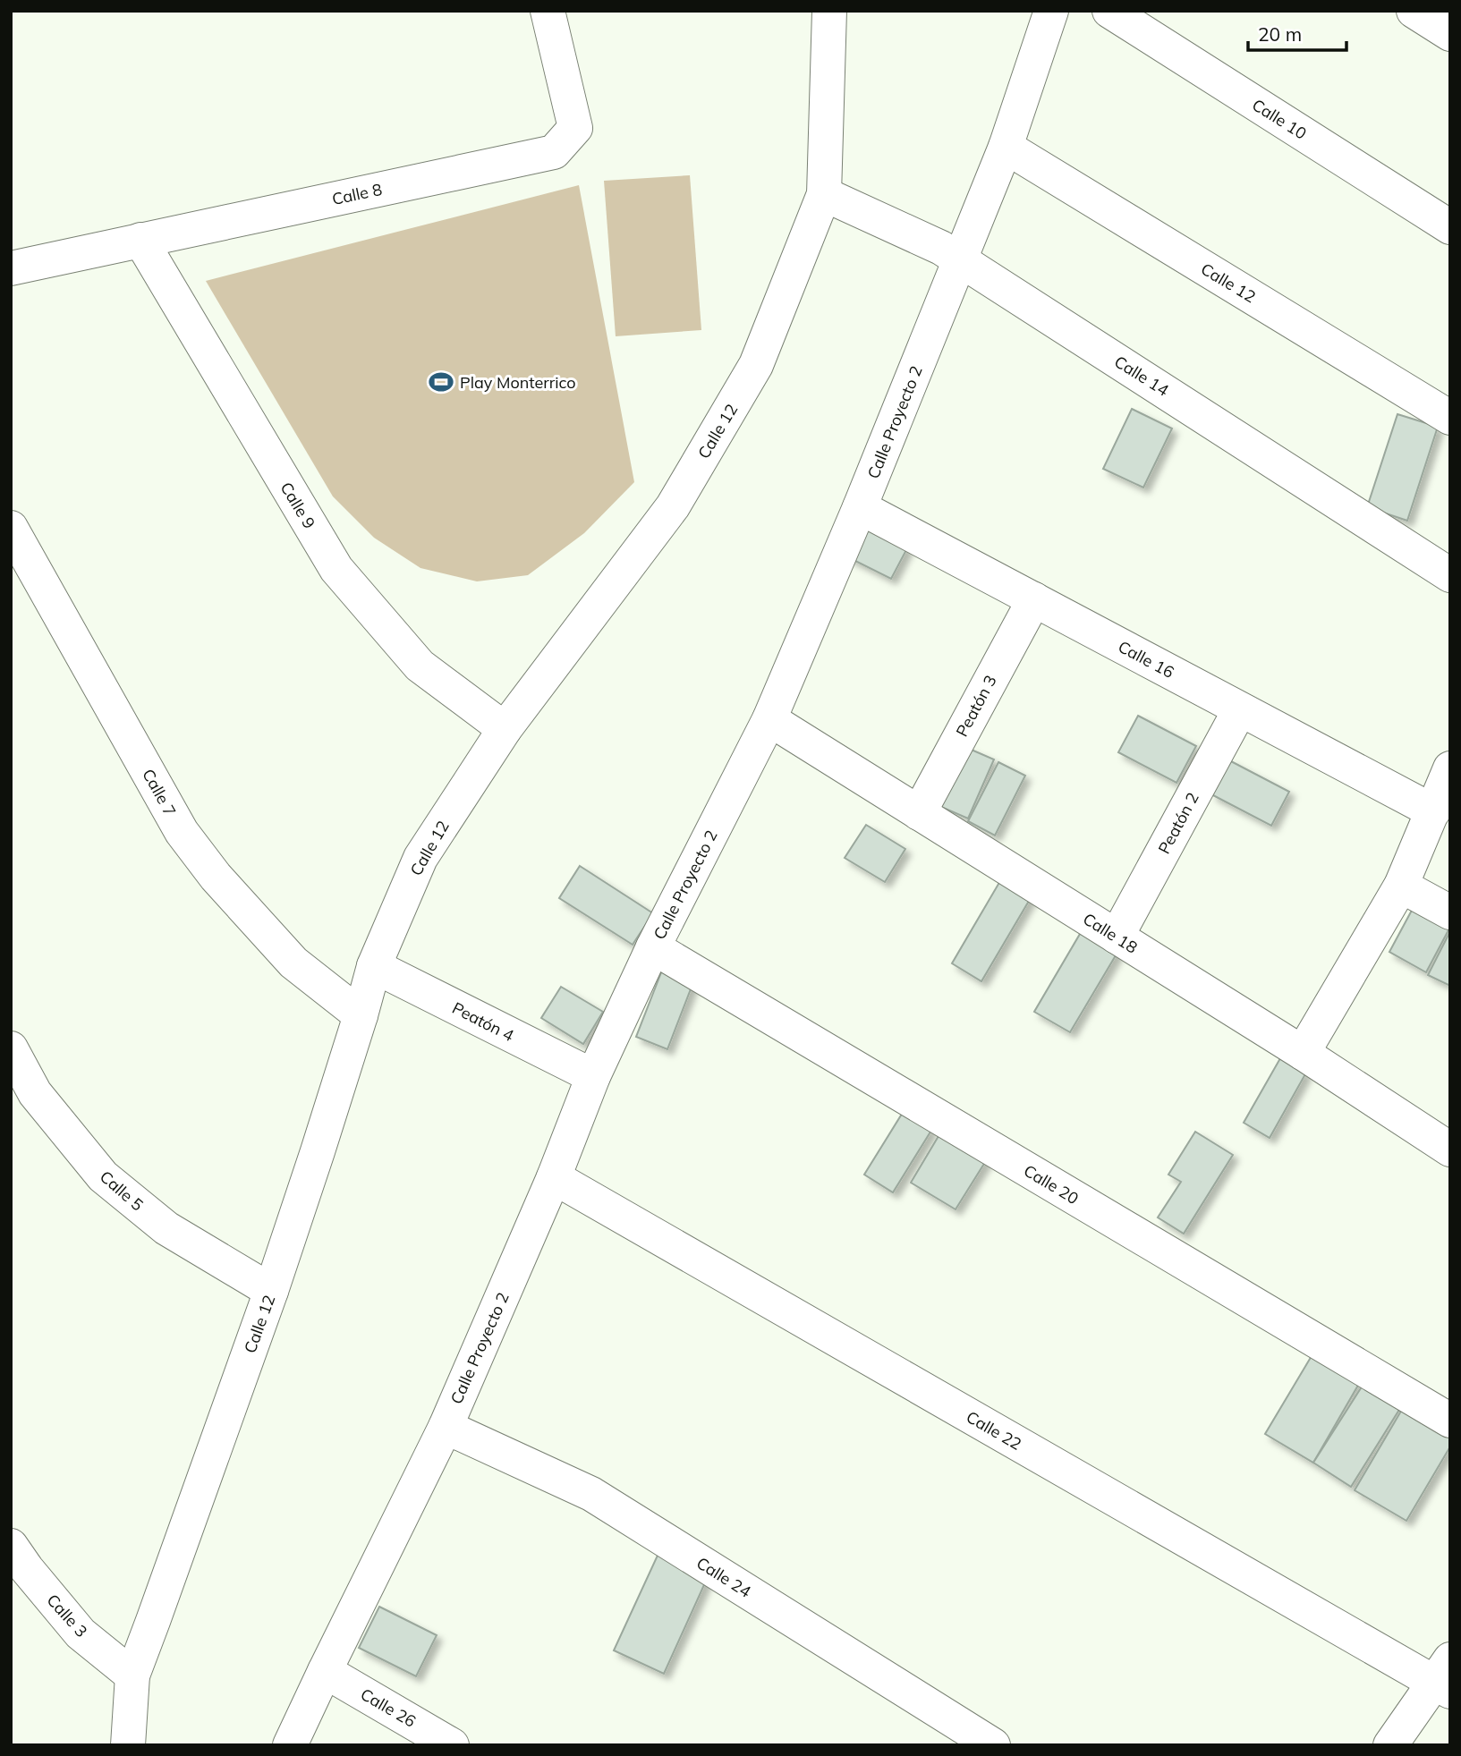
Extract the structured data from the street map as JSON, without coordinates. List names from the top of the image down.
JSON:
{
  "streets": {
    "street": [
      "Calle 10",
      "Calle 8",
      "Calle 12",
      "Calle 14",
      "Calle Proyecto 2",
      "Calle 9",
      "Calle 16",
      "Peatón 3",
      "Calle 7",
      "Peatón 2",
      "Calle 18",
      "Peatón 4",
      "Calle 20",
      "Calle 5",
      "Calle 22",
      "Calle 24",
      "Calle 3",
      "Calle 26"
    ]
  },
  "crossings": [
    ["Calle 8", "Calle 9"],
    ["Calle 12", "Calle 14"],
    ["Calle 12", "Calle Proyecto 2"],
    ["Calle 12", "Calle 9"],
    ["Calle 12", "Calle 7"],
    ["Calle 12", "Peatón 4"],
    ["Calle 12", "Calle 5"],
    ["Calle 12", "Calle 3"],
    ["Calle 14", "Calle Proyecto 2"],
    ["Calle Proyecto 2", "Calle 16"],
    ["Calle Proyecto 2", "Calle 18"],
    ["Calle Proyecto 2", "Peatón 4"],
    ["Calle Proyecto 2", "Calle 20"],
    ["Calle Proyecto 2", "Calle 22"],
    ["Calle Proyecto 2", "Calle 24"],
    ["Calle Proyecto 2", "Calle 26"],
    ["Calle 16", "Peatón 3"],
    ["Calle 16", "Peatón 2"],
    ["Peatón 3", "Calle 18"],
    ["Peatón 2", "Calle 18"]
  ],
  "places": {
    "sports": ["Play Monterrico"]
  },
  "scale_bar": "20 m"
}
